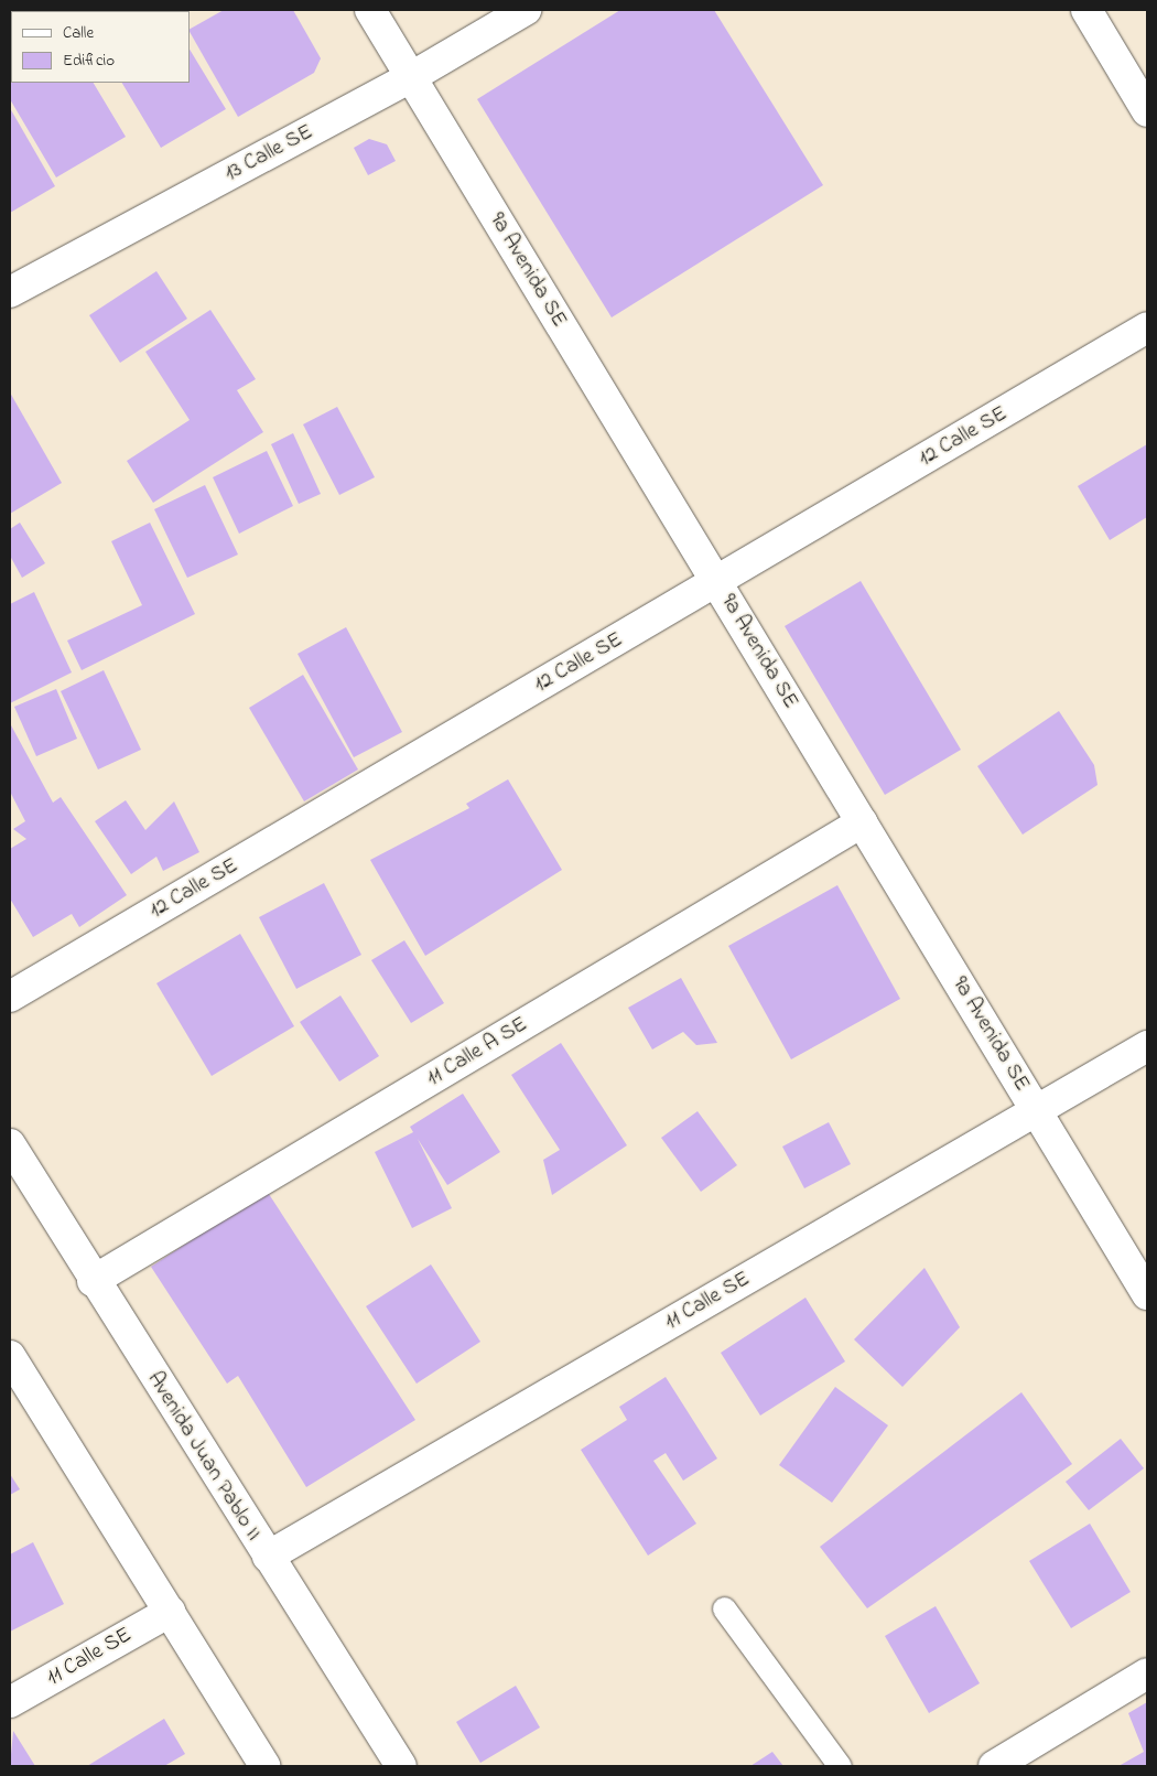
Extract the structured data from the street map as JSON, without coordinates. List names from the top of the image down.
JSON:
{
  "streets": {
    "main road": [
      "13 Calle SE",
      "9a Avenida SE",
      "12 Calle SE",
      "11 Calle A SE",
      "11 Calle SE",
      "Avenida Juan Pablo II"
    ]
  },
  "crossings": [
    ["13 Calle SE", "9a Avenida SE"],
    ["9a Avenida SE", "12 Calle SE"],
    ["9a Avenida SE", "11 Calle A SE"],
    ["9a Avenida SE", "11 Calle SE"],
    ["11 Calle A SE", "Avenida Juan Pablo II"],
    ["11 Calle SE", "Avenida Juan Pablo II"]
  ],
  "legend": ["Calle", "Edificio"]
}
